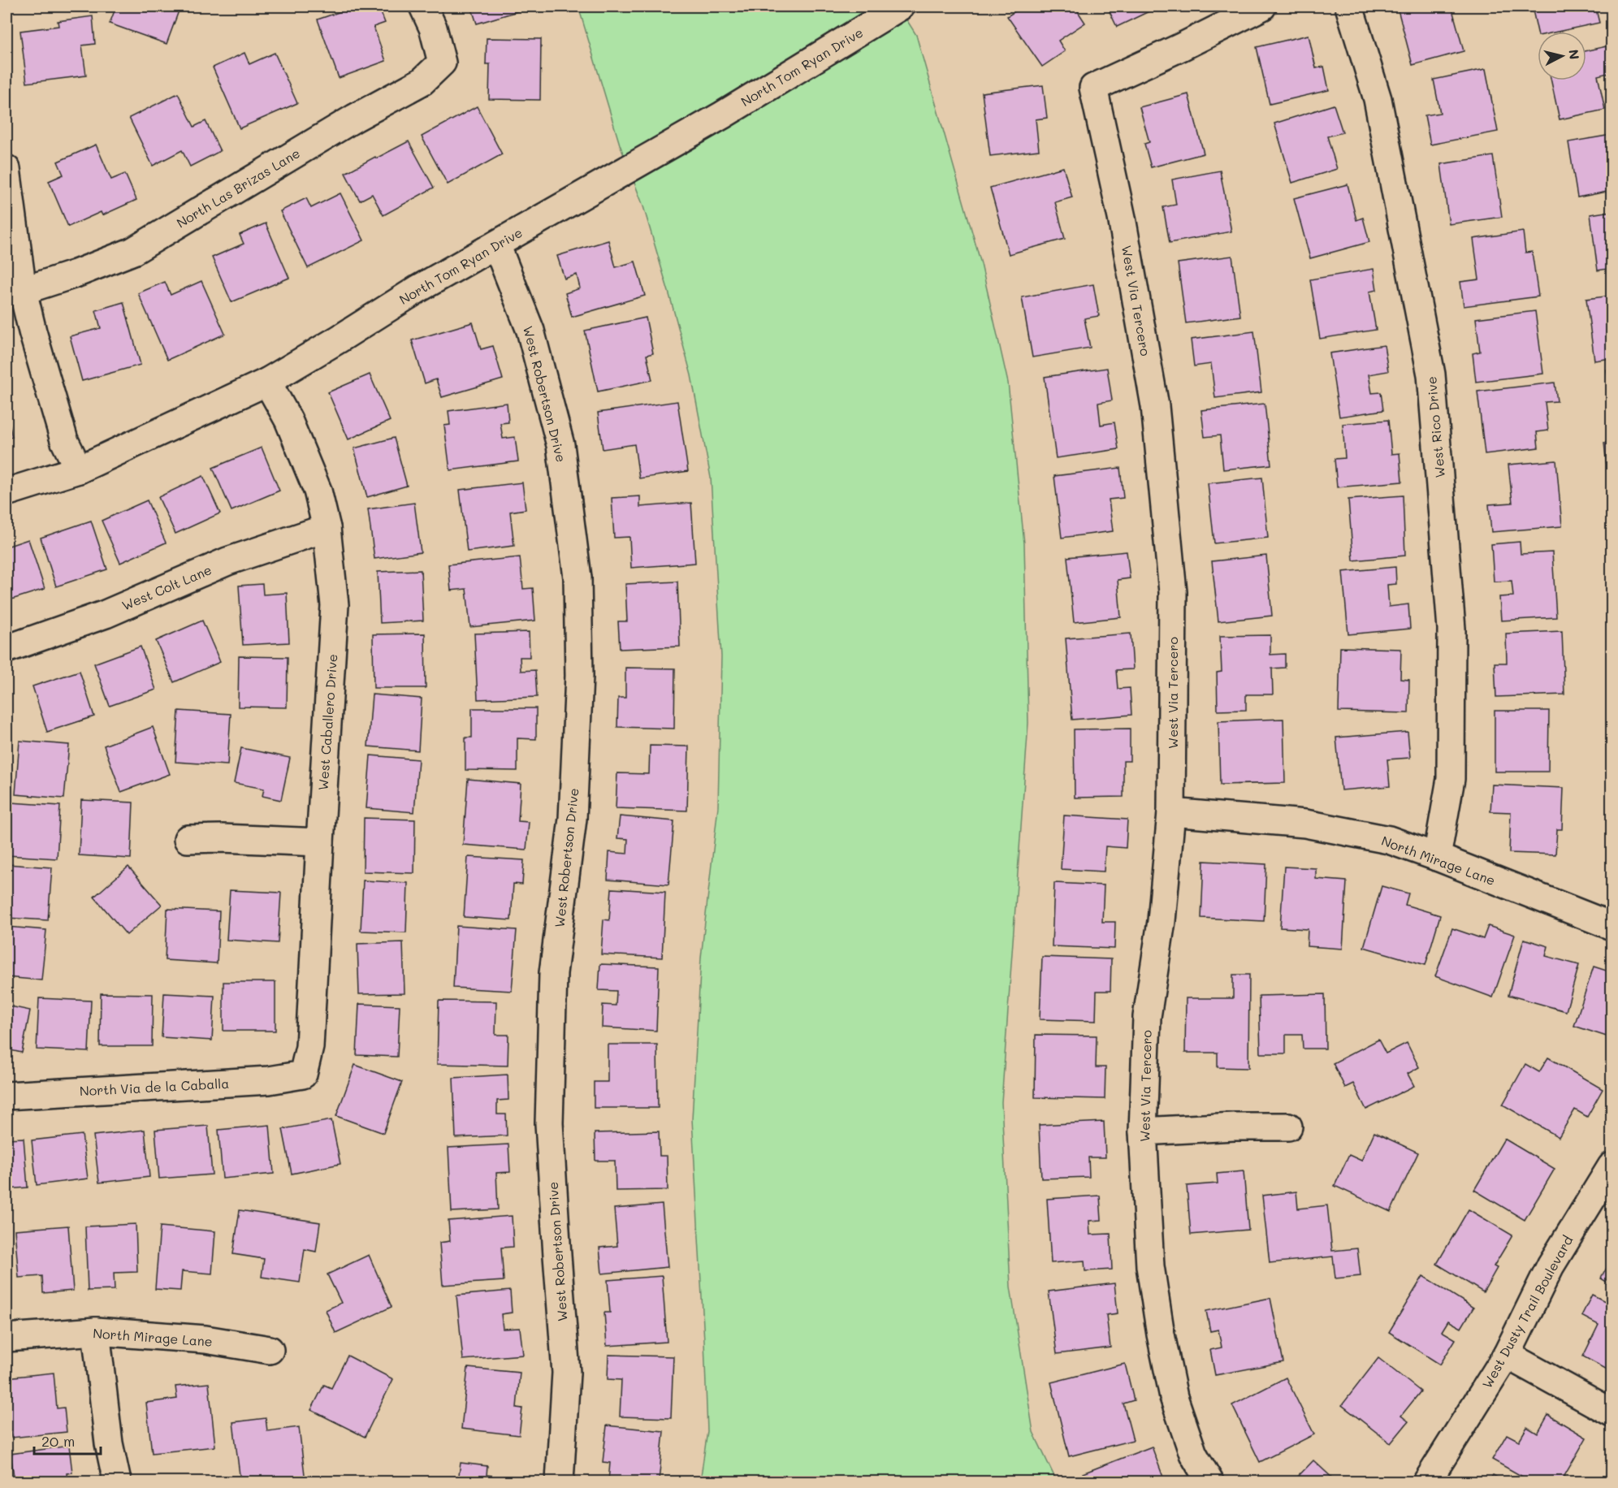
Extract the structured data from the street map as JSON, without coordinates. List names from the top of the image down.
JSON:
{
  "streets": {
    "street": [
      "North Tom Ryan Drive",
      "North Las Brizas Lane",
      "West Via Tercero",
      "West Robertson Drive",
      "West Rico Drive",
      "West Colt Lane",
      "West Caballero Drive",
      "North Mirage Lane",
      "North Via de la Caballa",
      "West Dusty Trail Boulevard"
    ]
  },
  "crossings": [
    ["North Tom Ryan Drive", "West Robertson Drive"],
    ["North Tom Ryan Drive", "West Caballero Drive"],
    ["West Via Tercero", "North Mirage Lane"],
    ["West Rico Drive", "North Mirage Lane"],
    ["West Colt Lane", "West Caballero Drive"],
    ["West Caballero Drive", "North Via de la Caballa"]
  ],
  "scale_bar": "20 m",
  "north": "right"
}
